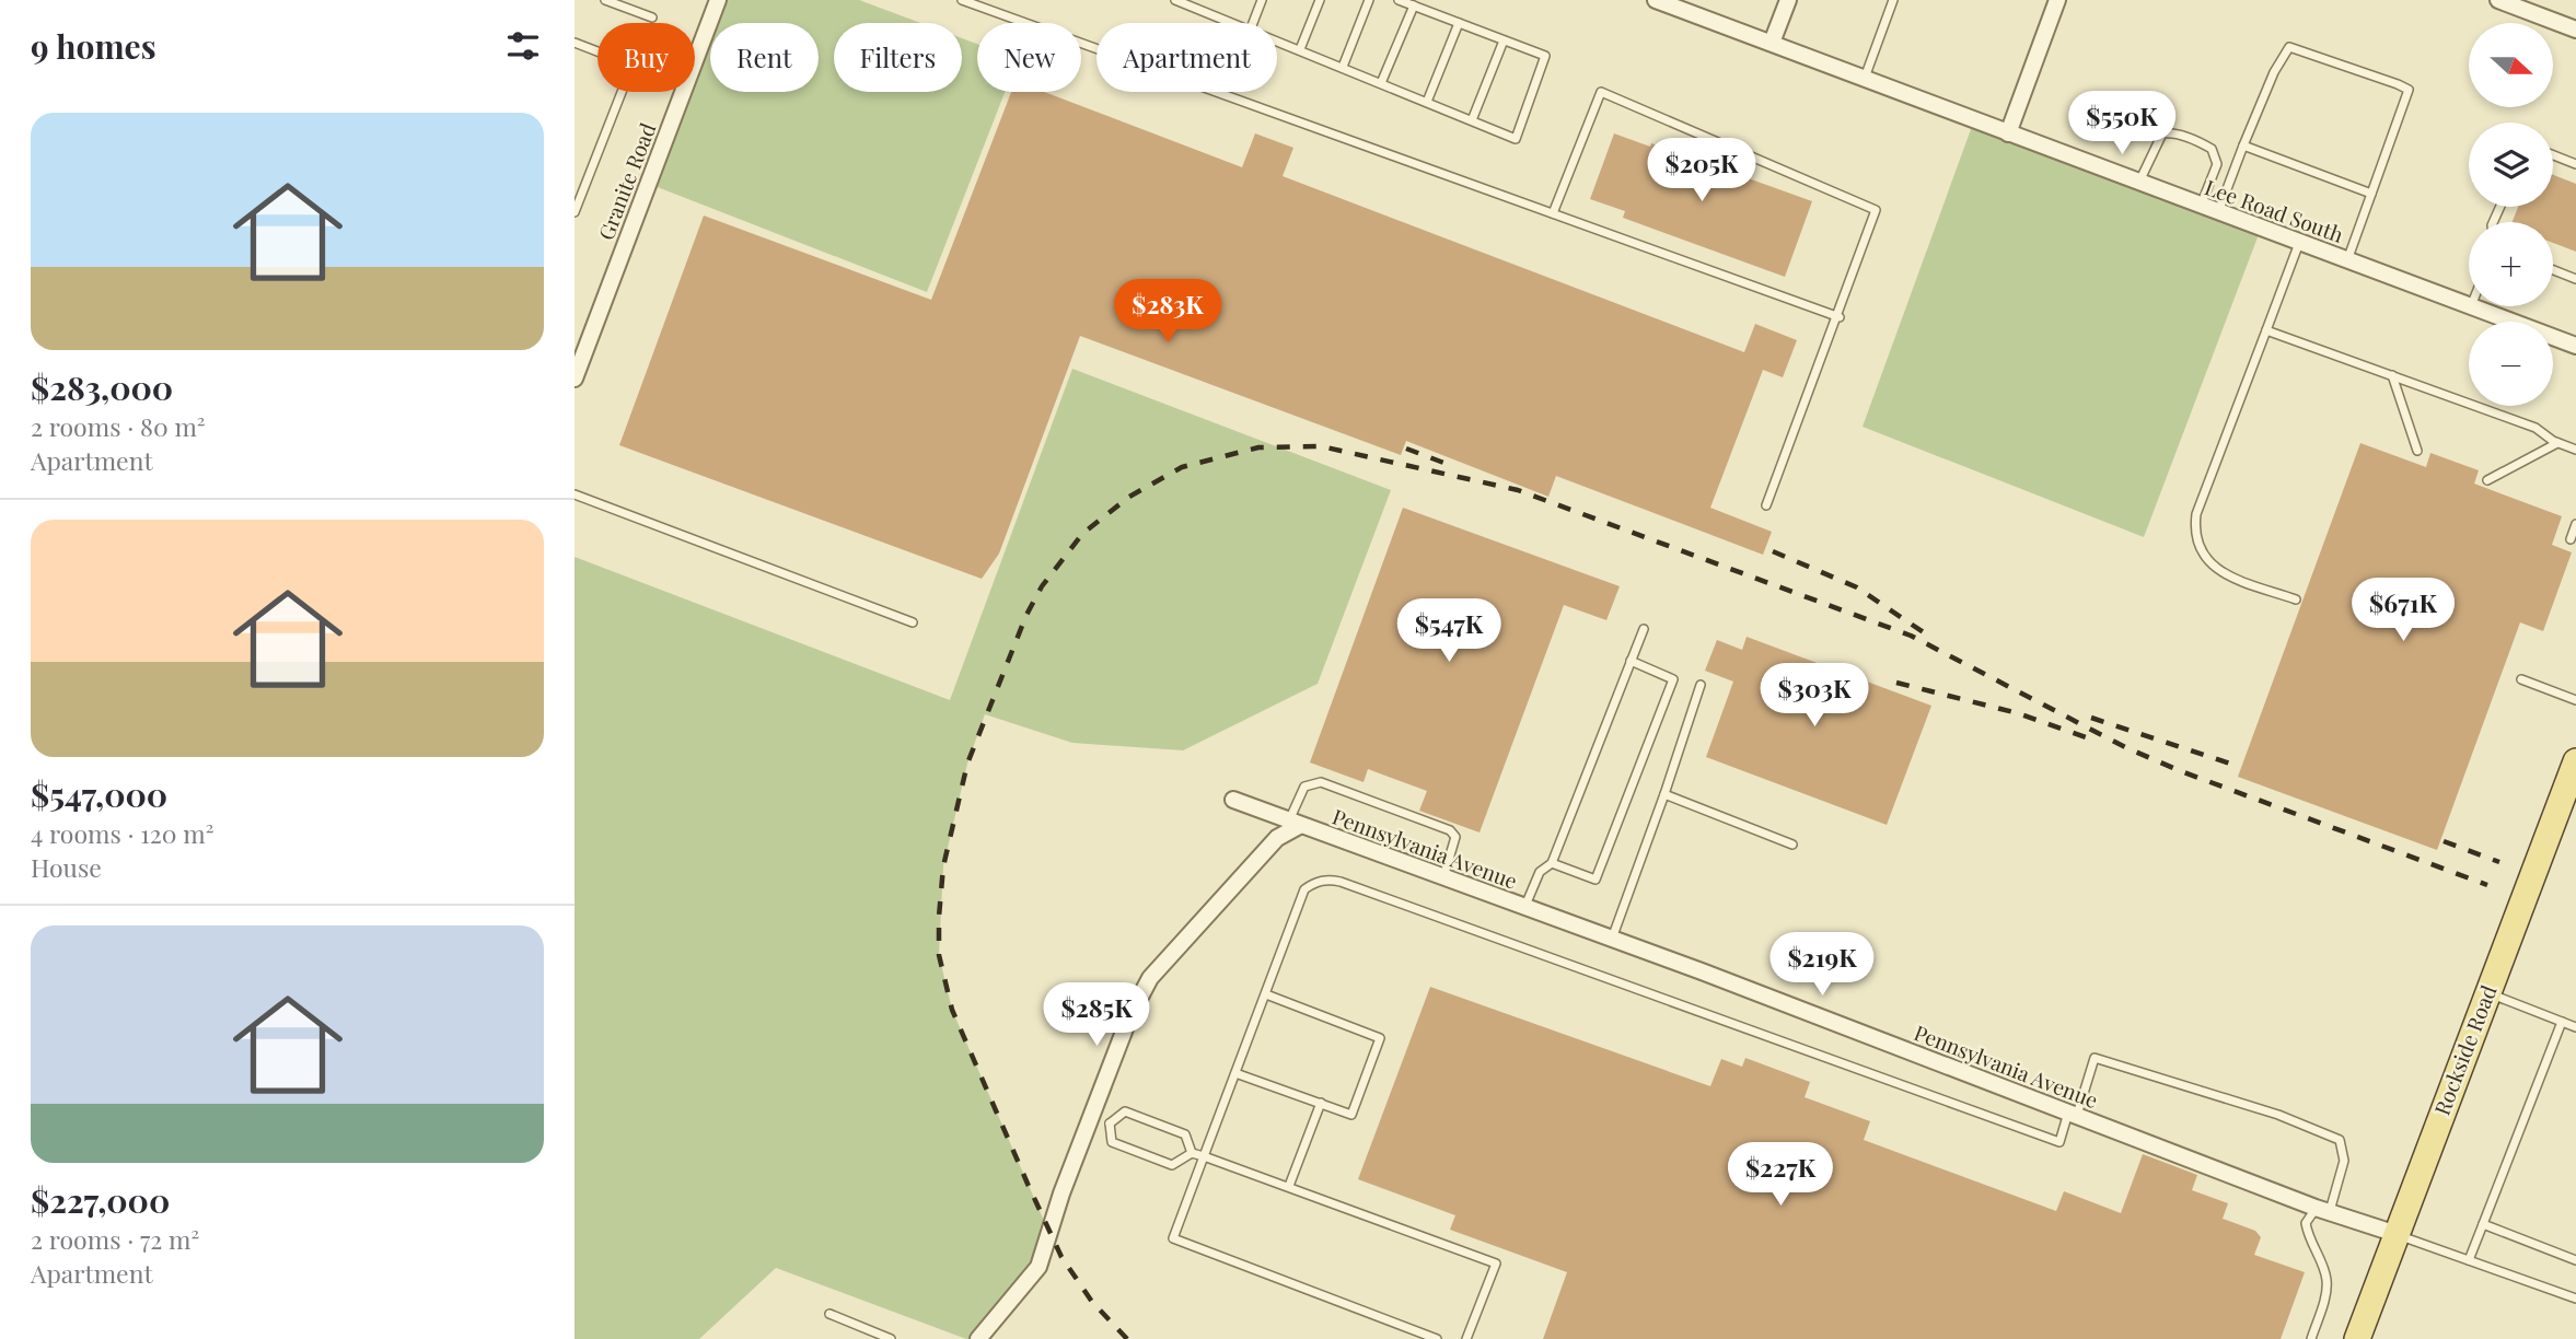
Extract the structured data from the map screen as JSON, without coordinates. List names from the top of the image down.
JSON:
{
  "streets": {
    "main road": ["Rockside Road"],
    "street": ["Granite Road", "Lee Road South", "Pennsylvania Avenue"]
  },
  "crossings": [
    ["Pennsylvania Avenue", "Rockside Road"]
  ],
  "north": "right",
  "page": {
    "heading": "9 homes",
    "map_buttons": ["+", "−"],
    "chip": [
      "Buy",
      "Rent",
      "Filters",
      "New",
      "Apartment"
    ],
    "price": [
      "$550K",
      "$205K",
      "$283K",
      "$671K",
      "$547K",
      "$303K",
      "$219K",
      "$285K",
      "$227K"
    ],
    "list": [
      {
        "name": "$283,000",
        "note": "2 rooms · 80 m² · Apartment"
      },
      {
        "name": "$547,000",
        "note": "4 rooms · 120 m² · House"
      },
      {
        "name": "$227,000",
        "note": "2 rooms · 72 m² · Apartment"
      }
    ]
  }
}
